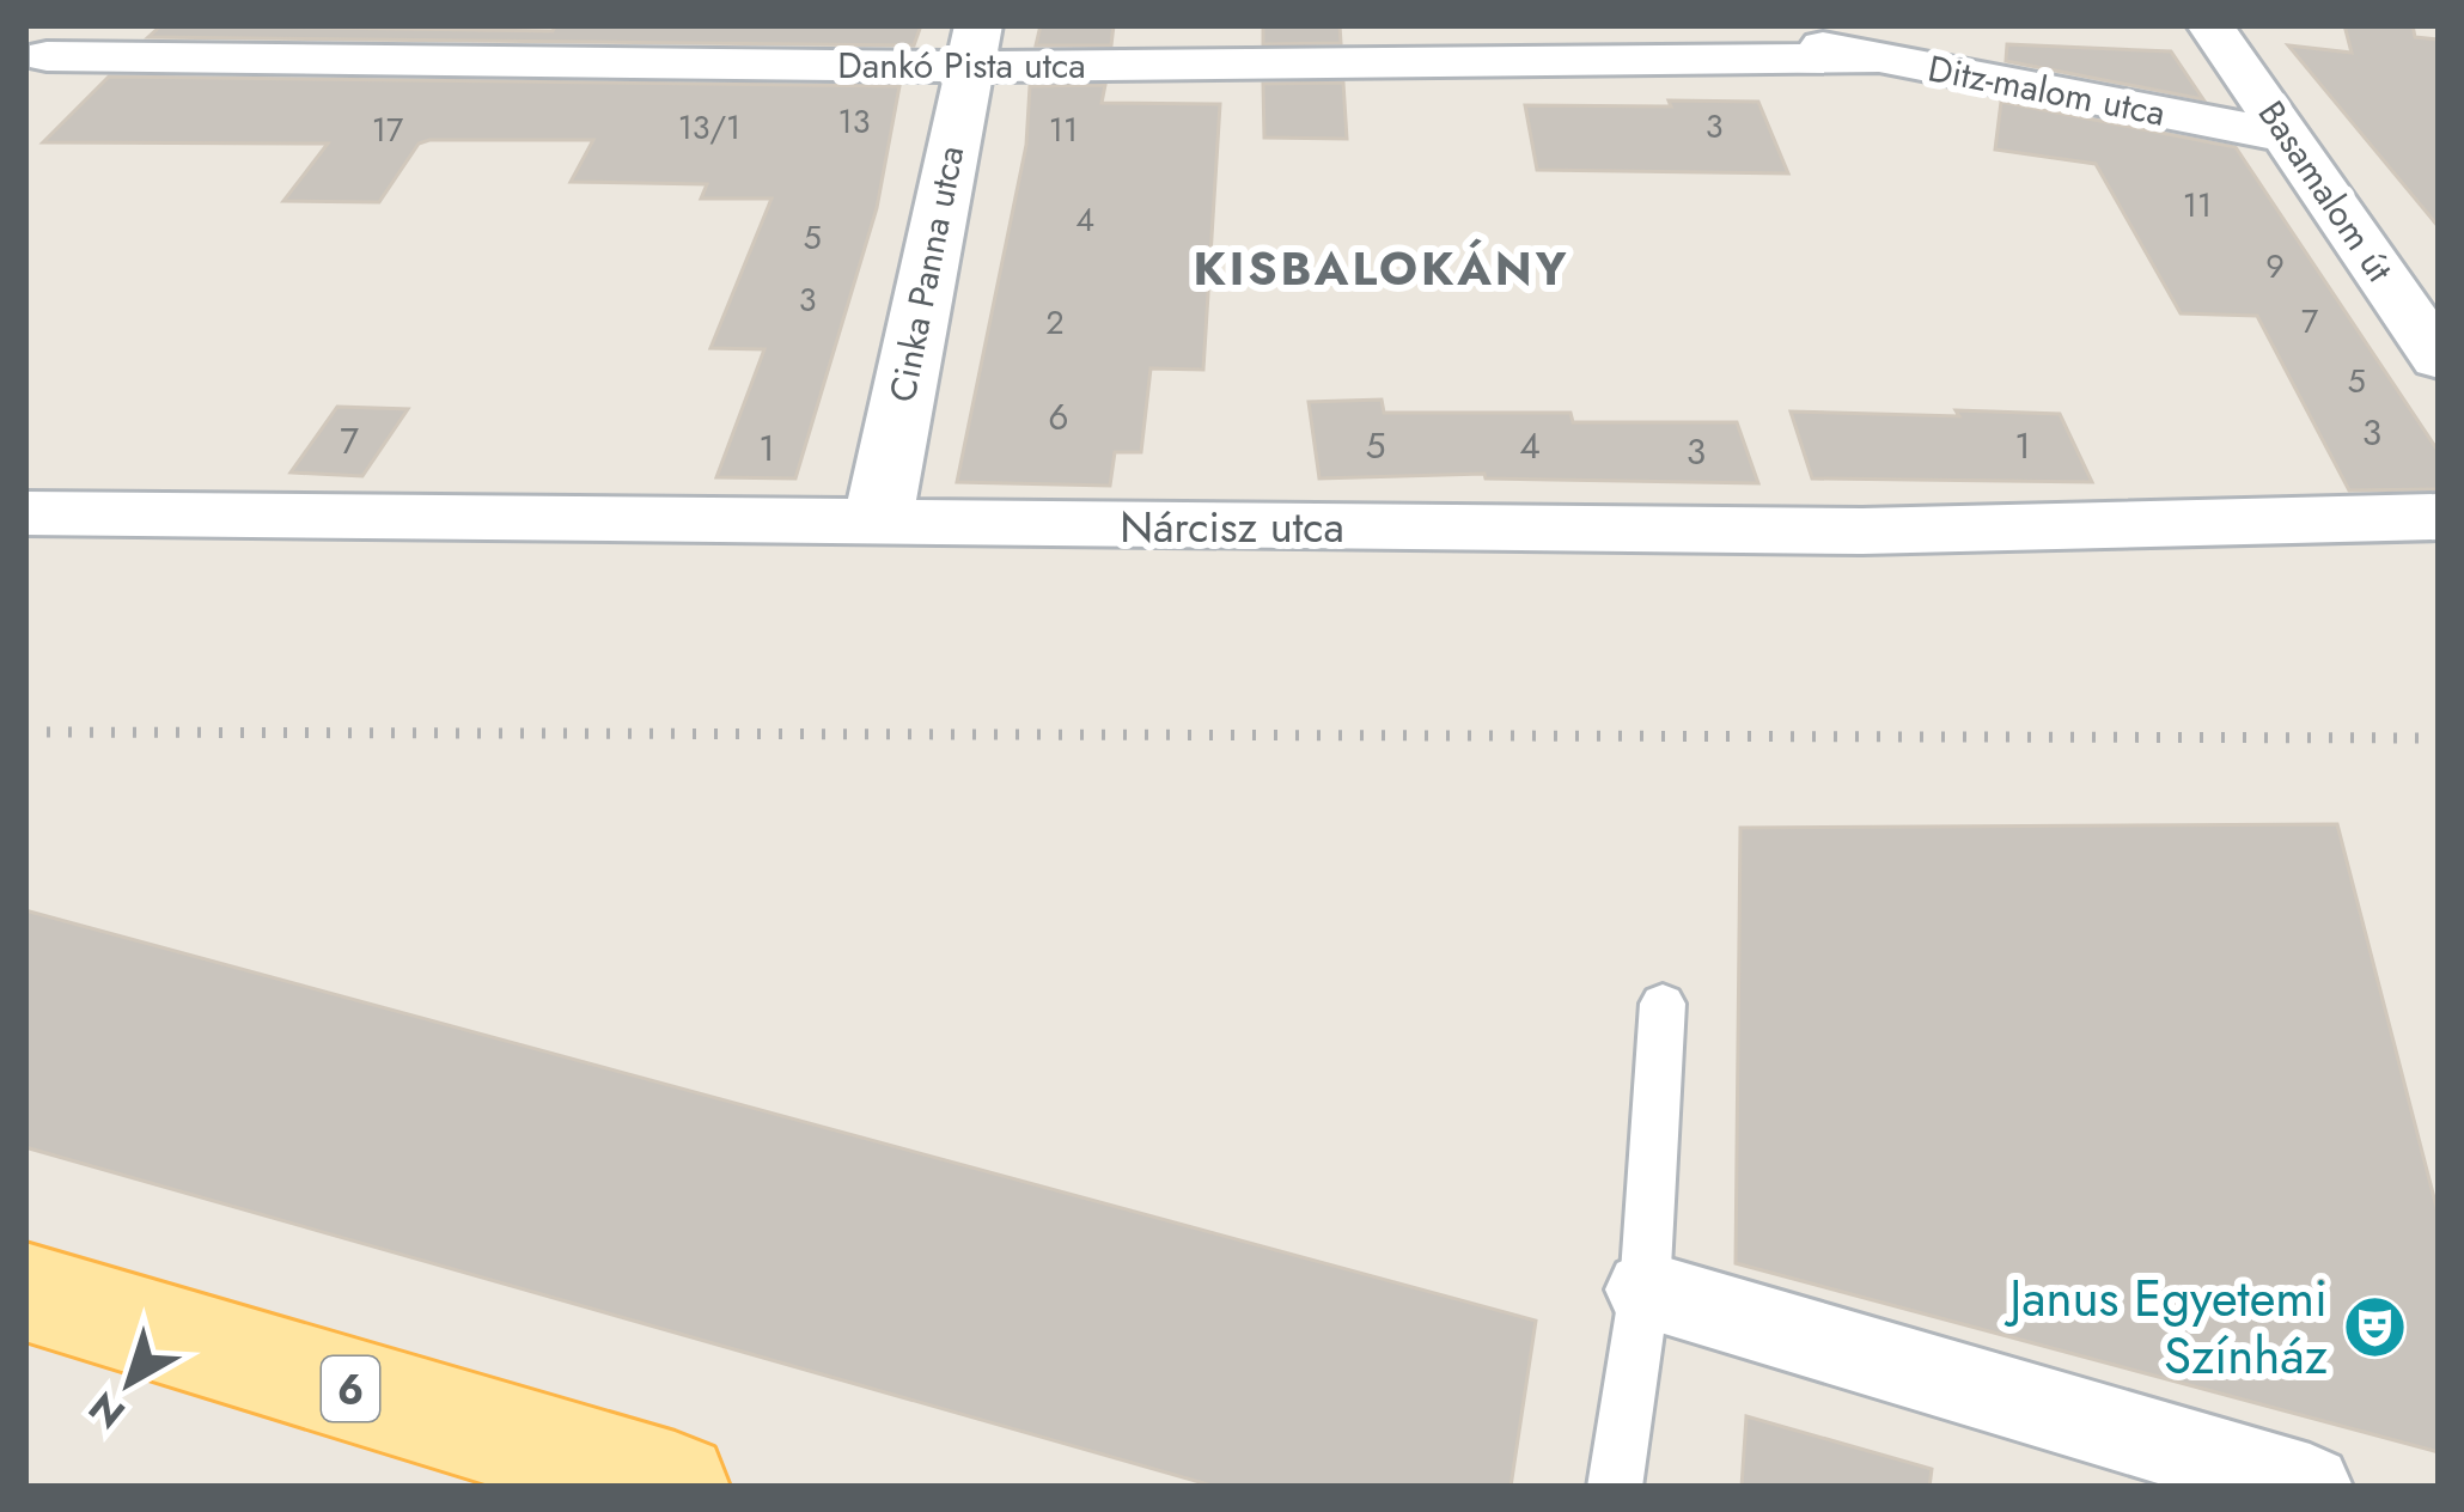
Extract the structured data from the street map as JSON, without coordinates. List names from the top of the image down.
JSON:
{
  "streets": {
    "main road": ["6"],
    "street": [
      "Dankó Pista utca",
      "Ditz-malom utca",
      "Basamalom út",
      "Cinka Panna utca",
      "Nárcisz utca"
    ]
  },
  "crossings": [
    ["Dankó Pista utca", "Ditz-malom utca"],
    ["Dankó Pista utca", "Cinka Panna utca"],
    ["Ditz-malom utca", "Basamalom út"],
    ["Cinka Panna utca", "Nárcisz utca"]
  ],
  "districts": ["KISBALOKÁNY"],
  "places": {
    "theatre": ["Janus Egyetemi Színház"]
  },
  "house_numbers": [
    "13",
    "3",
    "13/1",
    "17",
    "11",
    "11",
    "4",
    "5",
    "9",
    "3",
    "7",
    "2",
    "5",
    "6",
    "3",
    "7",
    "5",
    "4",
    "1",
    "1",
    "3"
  ],
  "north": "bottom left"
}
